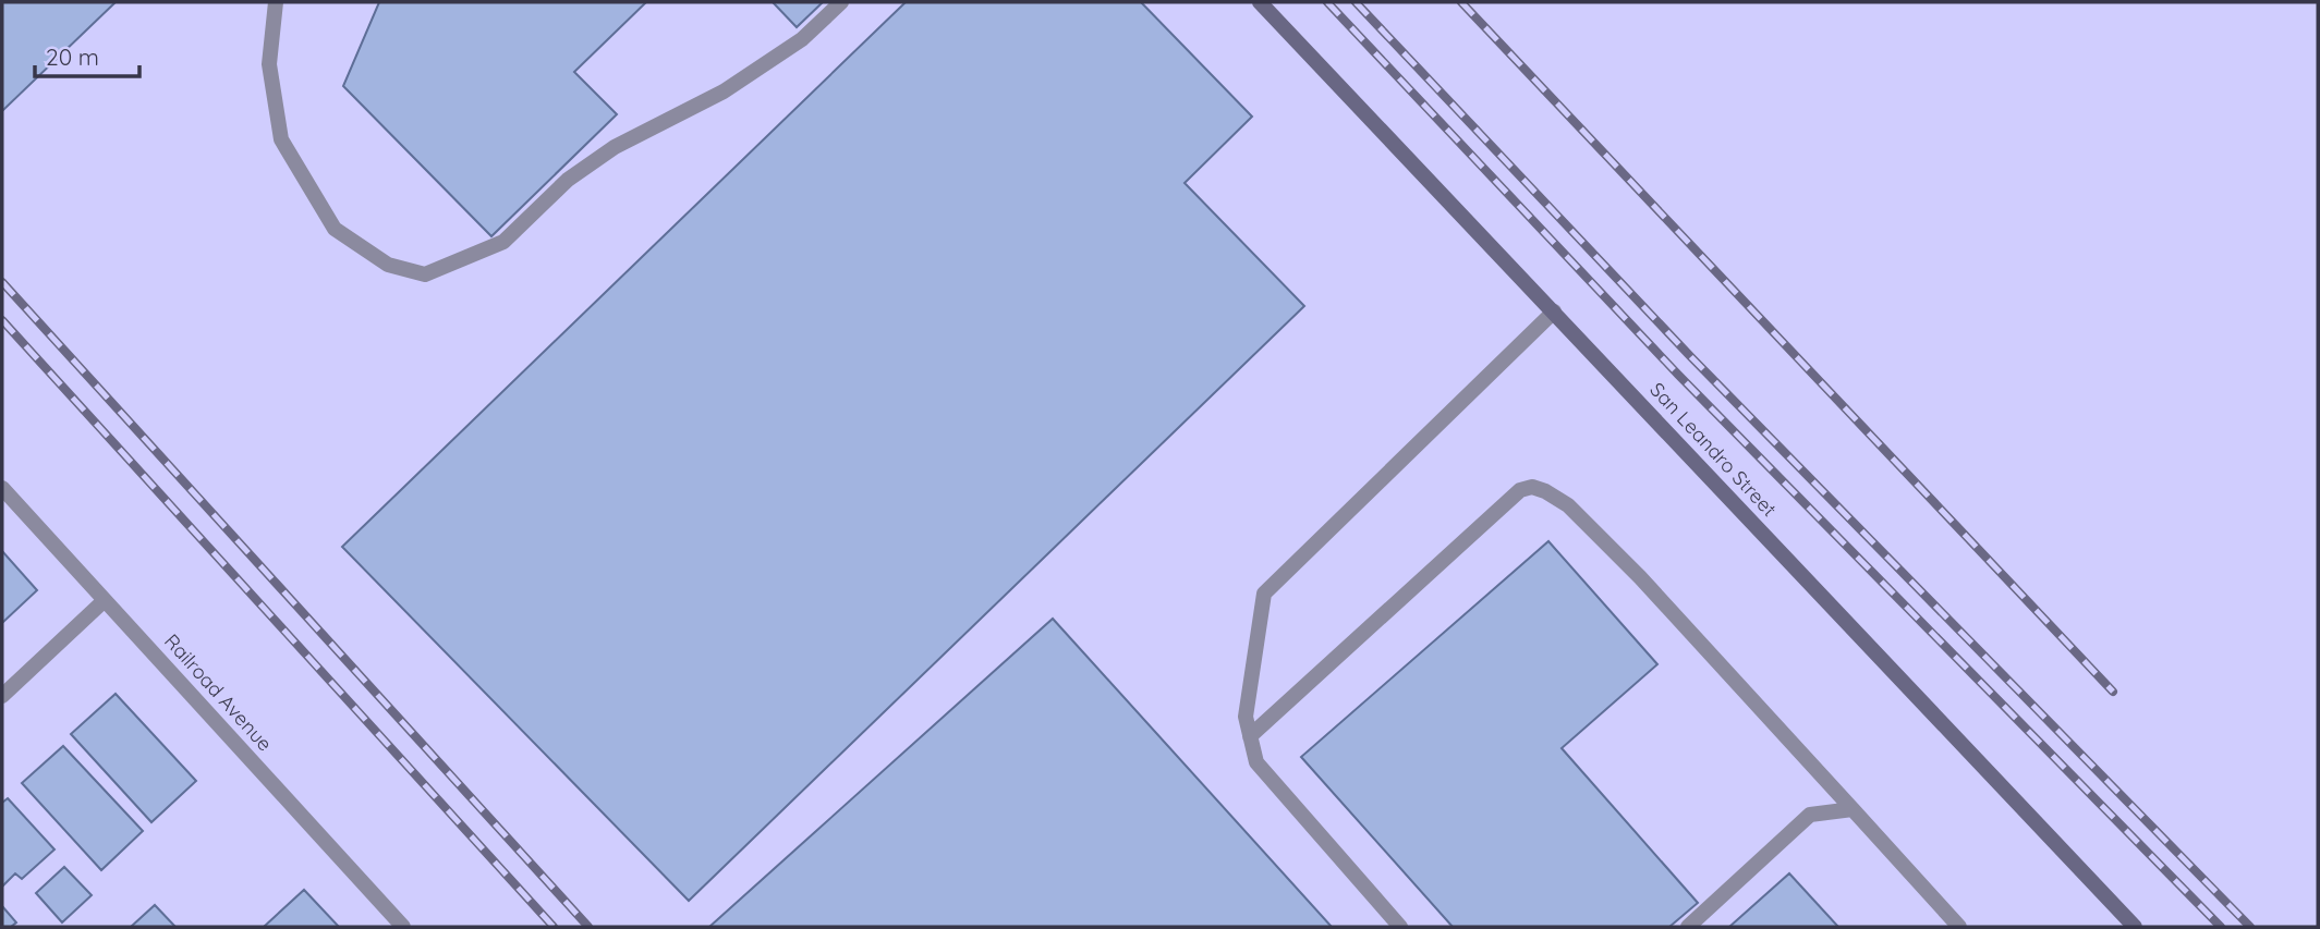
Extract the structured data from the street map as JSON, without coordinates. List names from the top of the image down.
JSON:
{
  "streets": {
    "main road": ["San Leandro Street"],
    "street": ["Railroad Avenue"]
  },
  "scale_bar": "20 m"
}
